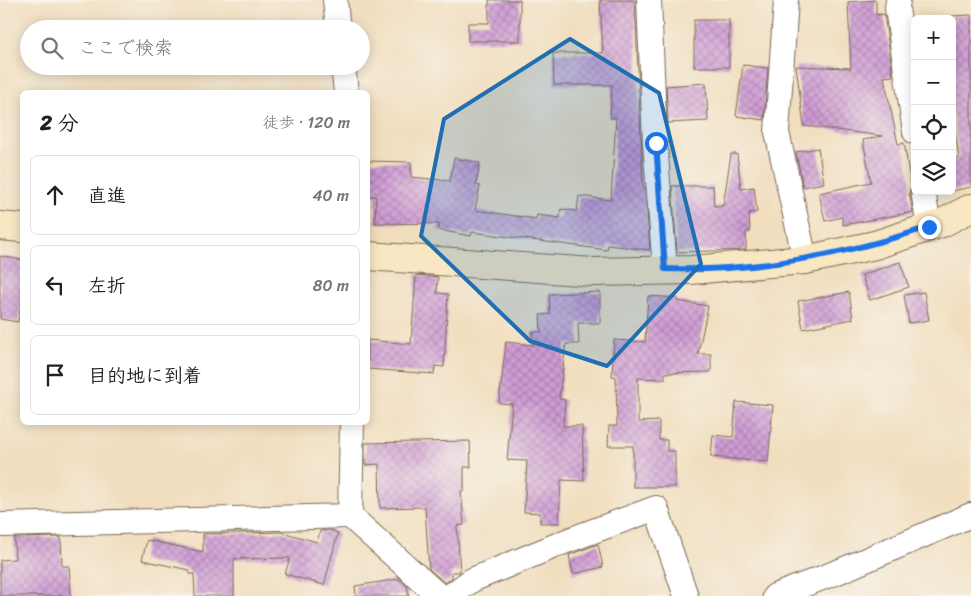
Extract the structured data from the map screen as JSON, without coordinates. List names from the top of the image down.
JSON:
{
  "page": {
    "map_buttons": ["+", "−"],
    "search": "ここで検索",
    "heading": ["2 分", "徒歩 · 120 m"],
    "list": [
      ["直進", "40 m"],
      ["左折", "80 m"],
      "目的地に到着"
    ]
  }
}
